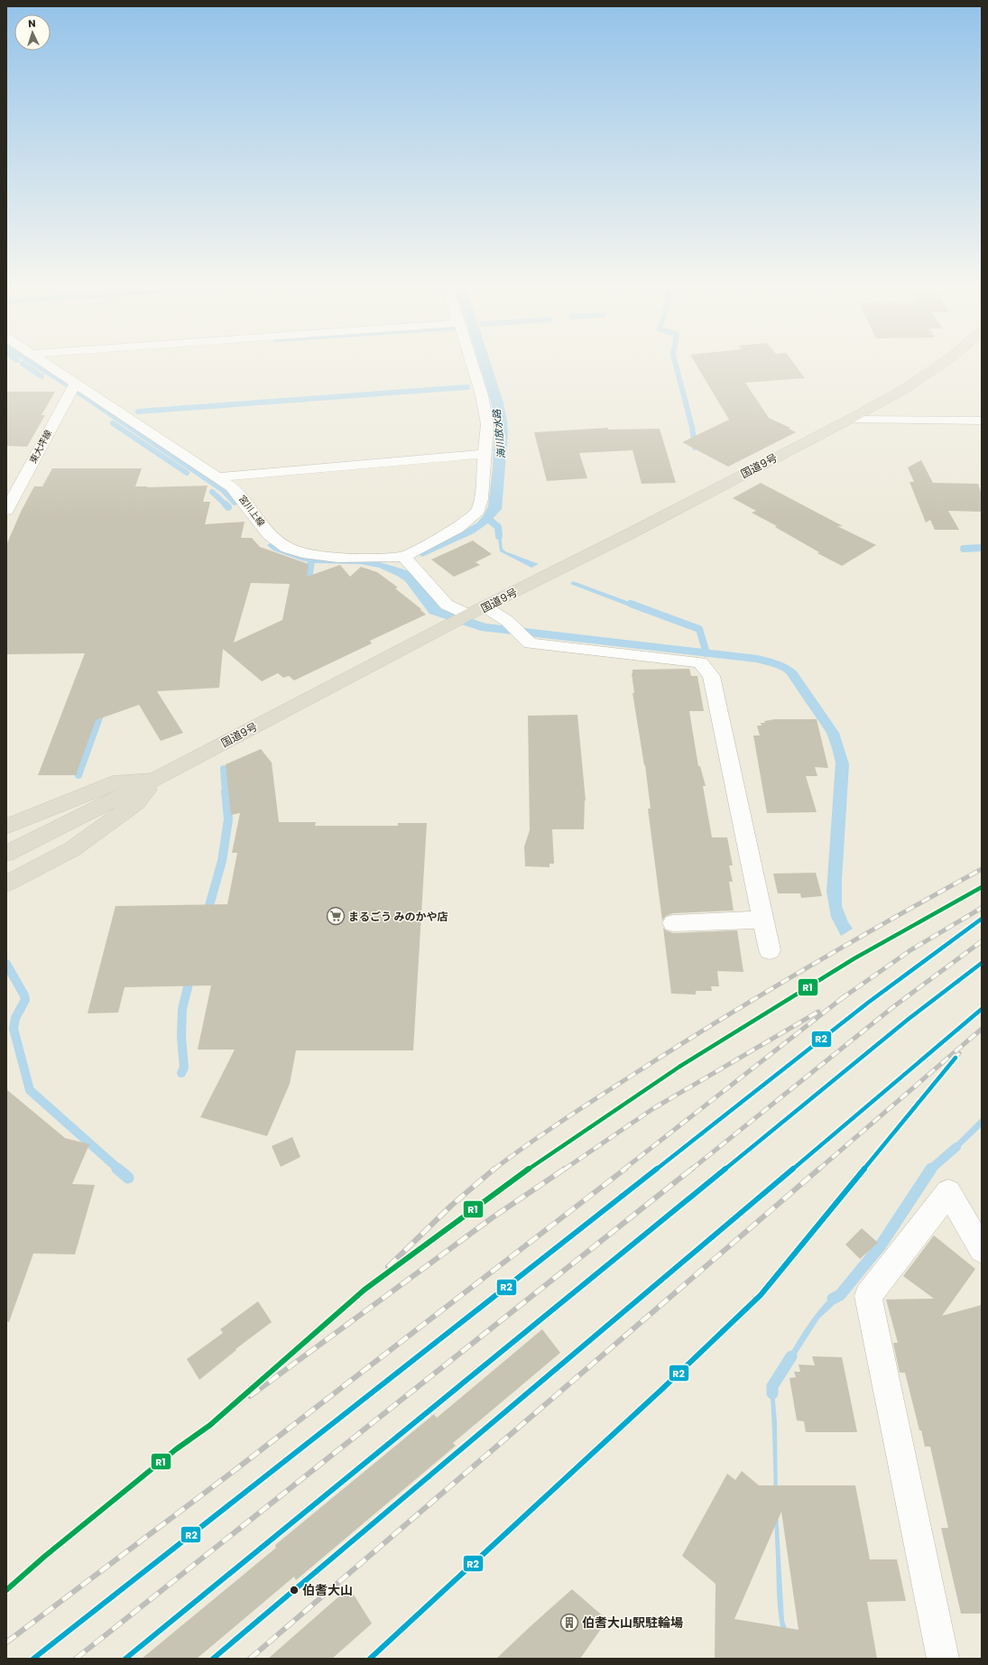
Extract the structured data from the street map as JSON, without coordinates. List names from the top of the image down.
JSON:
{
  "streets": {
    "highway": ["国道9号"],
    "street": ["東大坪線", "宮川上線"]
  },
  "crossings": [
    ["東大坪線", "宮川上線"]
  ],
  "water": ["海川放水路"],
  "places": {
    "supermarket": ["まるごう みのかや店"],
    "other": ["伯耆大山"],
    "building": ["伯耆大山駅駐輪場"]
  },
  "lines": ["transit line R1", "transit line R2"],
  "north": "top"
}
